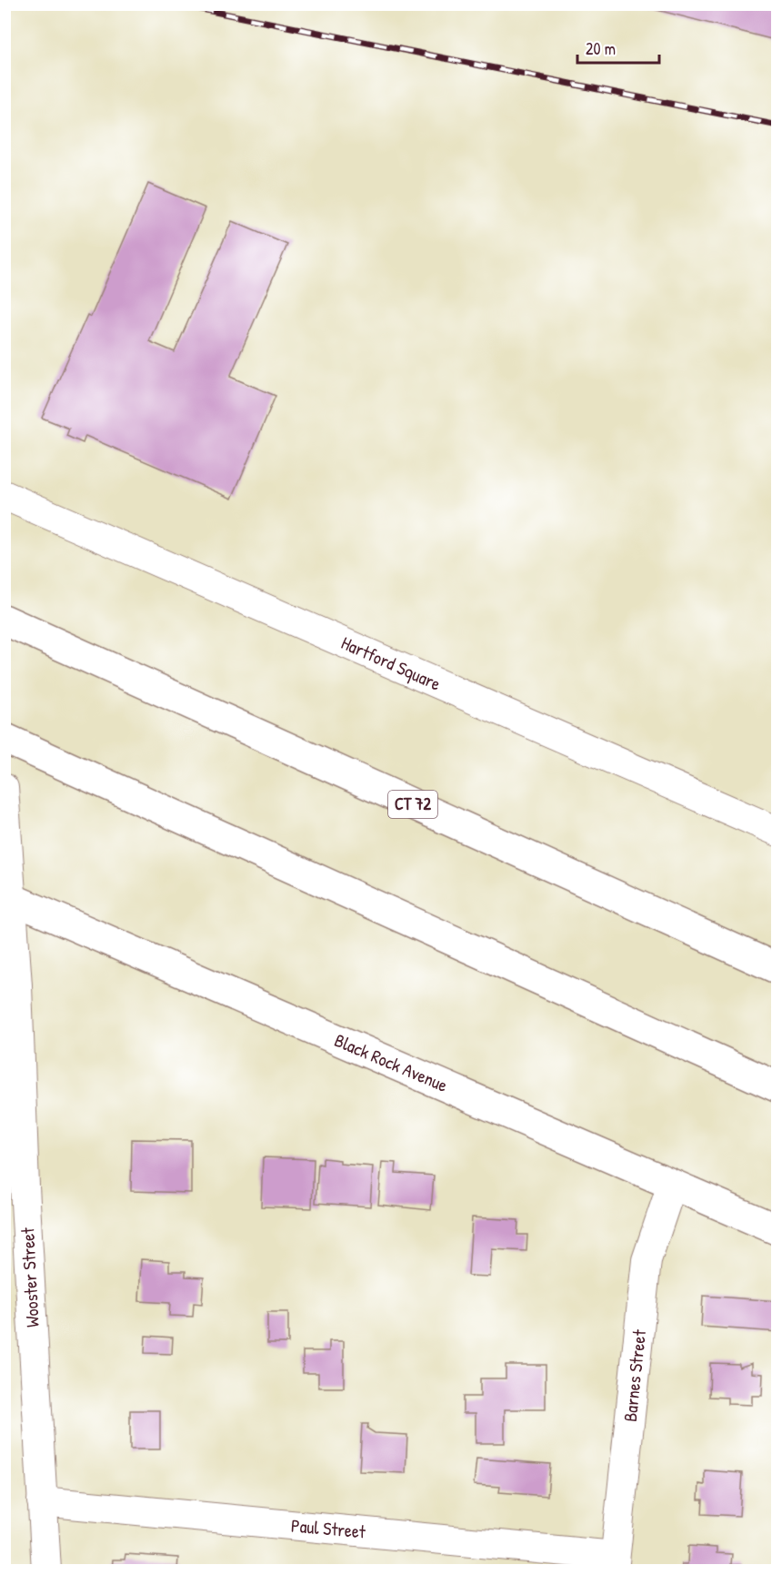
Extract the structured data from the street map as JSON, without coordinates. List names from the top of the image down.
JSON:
{
  "streets": {
    "main road": ["CT 72", "Black Rock Avenue"],
    "street": [
      "Hartford Square",
      "Wooster Street",
      "Barnes Street",
      "Paul Street"
    ]
  },
  "crossings": [
    ["Black Rock Avenue", "Wooster Street"],
    ["Black Rock Avenue", "Barnes Street"],
    ["Wooster Street", "Paul Street"],
    ["Barnes Street", "Paul Street"]
  ],
  "scale_bar": "20 m"
}
